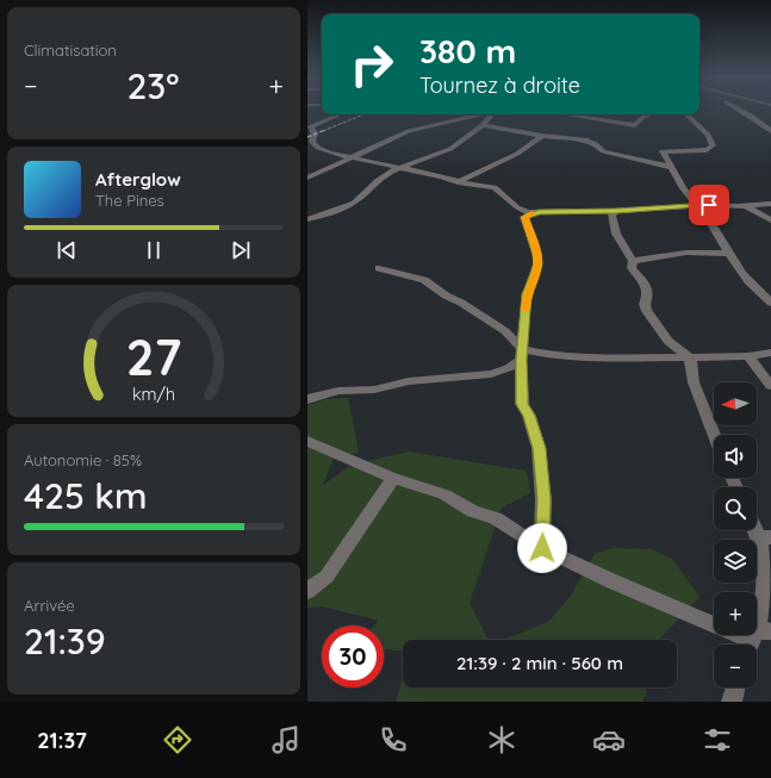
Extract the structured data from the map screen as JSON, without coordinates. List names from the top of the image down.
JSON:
{
  "north": "left",
  "page": {
    "tile": [
      "Climatisation",
      ["Autonomie · 85%", "425 km"],
      ["Arrivée", "21:39"]
    ],
    "turn": ["380 m", "Tournez à droite"],
    "heat": ["−", "23°", "+"],
    "song": ["Afterglow", "The Pines"],
    "map_buttons": ["+", "−"],
    "limit": "30",
    "trip": "21:39 · 2 min · 560 m",
    "tabs": "21:37",
    "gauge": ["27", "km/h"]
  }
}
